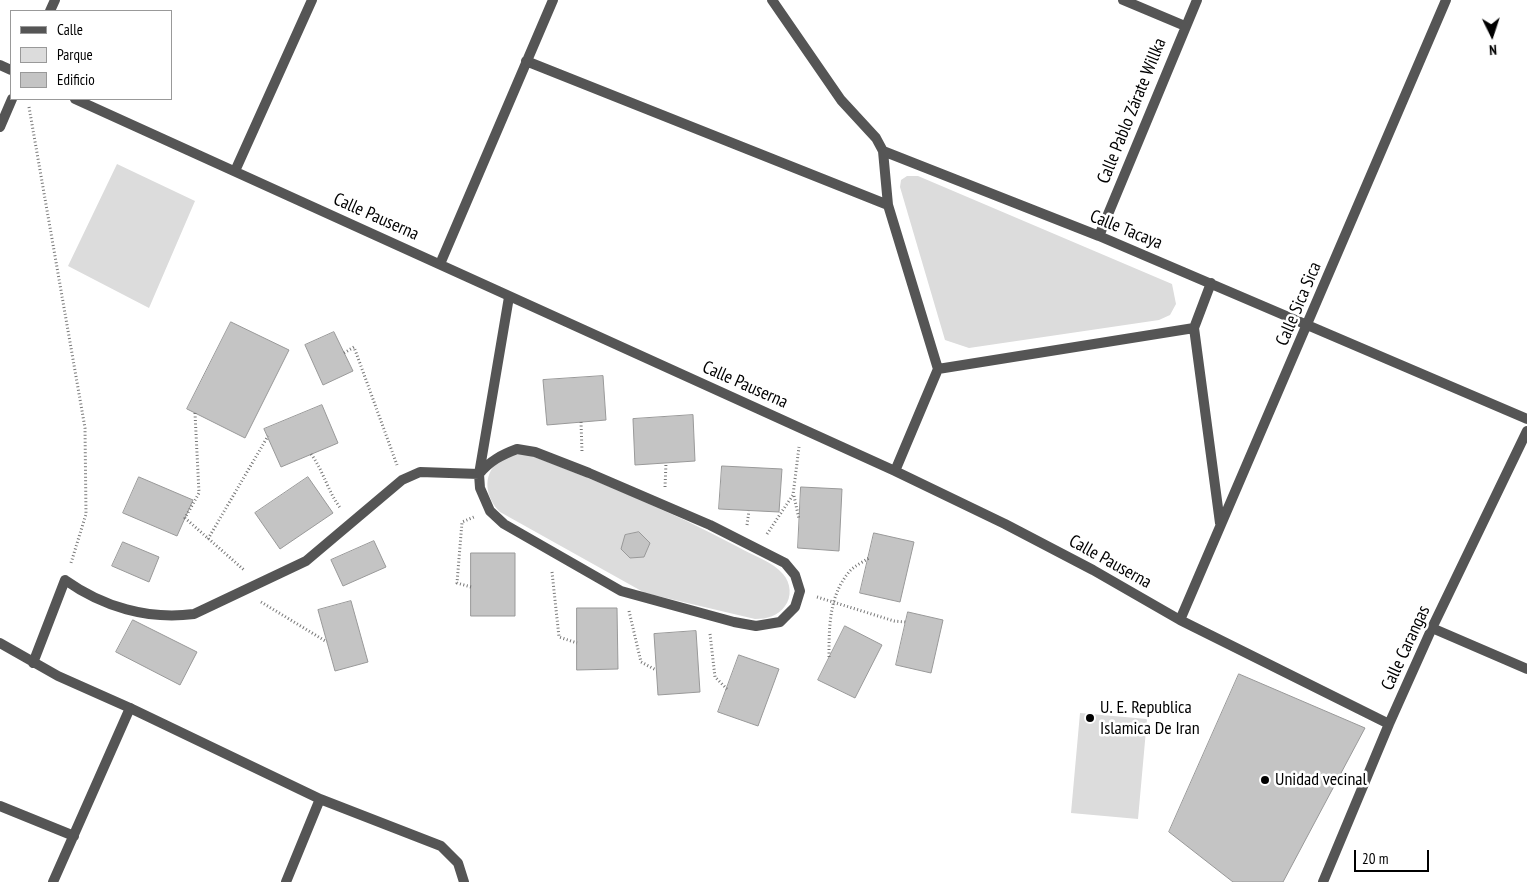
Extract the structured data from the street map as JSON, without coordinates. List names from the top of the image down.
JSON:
{
  "streets": {
    "street": [
      "Calle Pablo Zárate Willka",
      "Calle Pauserna",
      "Calle Tacaya",
      "Calle Sica Sica",
      "Calle Carangas"
    ]
  },
  "crossings": [
    ["Calle Pablo Zárate Willka", "Calle Tacaya"],
    ["Calle Pauserna", "Calle Sica Sica"],
    ["Calle Pauserna", "Calle Carangas"],
    ["Calle Tacaya", "Calle Sica Sica"]
  ],
  "places": ["U. E. Republica Islamica De Iran", "Unidad vecinal"],
  "legend": ["Calle", "Parque", "Edificio"],
  "scale_bar": "20 m",
  "north": "bottom"
}
